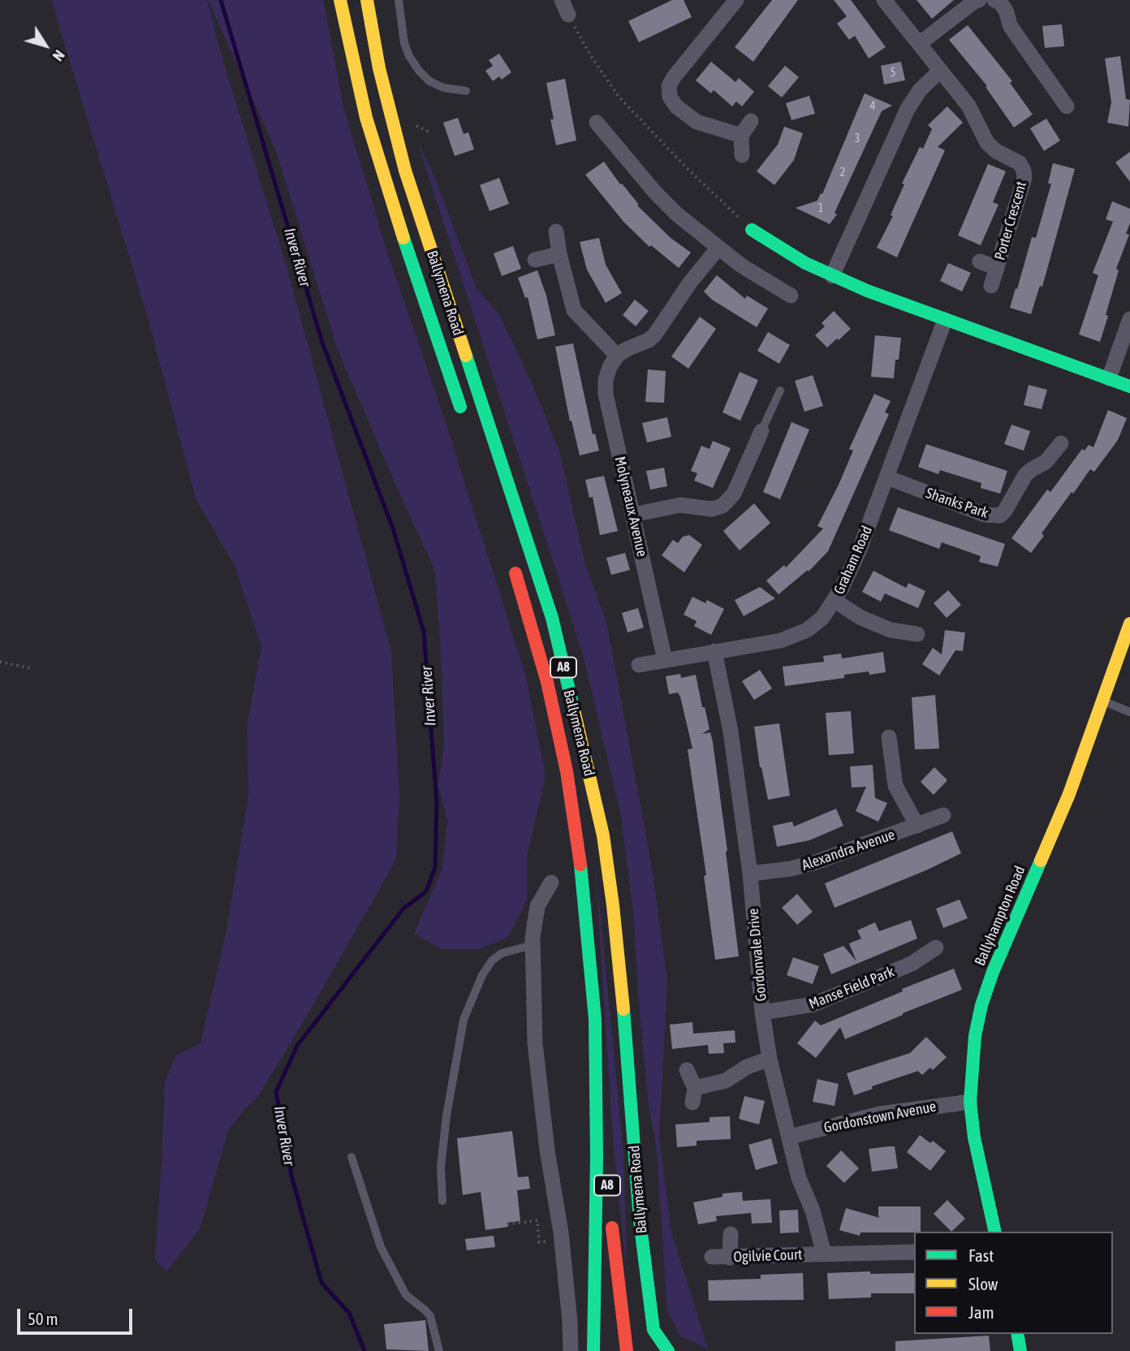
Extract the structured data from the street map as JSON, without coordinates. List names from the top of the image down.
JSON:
{
  "streets": {
    "main road": ["Ballymena Road", "A8", "Ballyhampton Road"],
    "street": [
      "Porter Crescent",
      "Shanks Park",
      "Molyneaux Avenue",
      "Graham Road",
      "Alexandra Avenue",
      "Gordonvale Drive",
      "Manse Field Park",
      "Gordonstown Avenue",
      "Ogilvie Court"
    ]
  },
  "crossings": [
    ["Ballymena Road", "A8"],
    ["Shanks Park", "Graham Road"],
    ["Molyneaux Avenue", "Graham Road"],
    ["Graham Road", "Gordonvale Drive"],
    ["Alexandra Avenue", "Gordonvale Drive"],
    ["Ballyhampton Road", "Gordonstown Avenue"],
    ["Gordonvale Drive", "Manse Field Park"],
    ["Gordonvale Drive", "Gordonstown Avenue"],
    ["Gordonvale Drive", "Ogilvie Court"]
  ],
  "water": ["Inver River"],
  "house_numbers": [
    "5",
    "4",
    "3",
    "2",
    "1"
  ],
  "legend": ["Fast", "Slow", "Jam"],
  "scale_bar": "50 m",
  "north": "bottom right"
}
